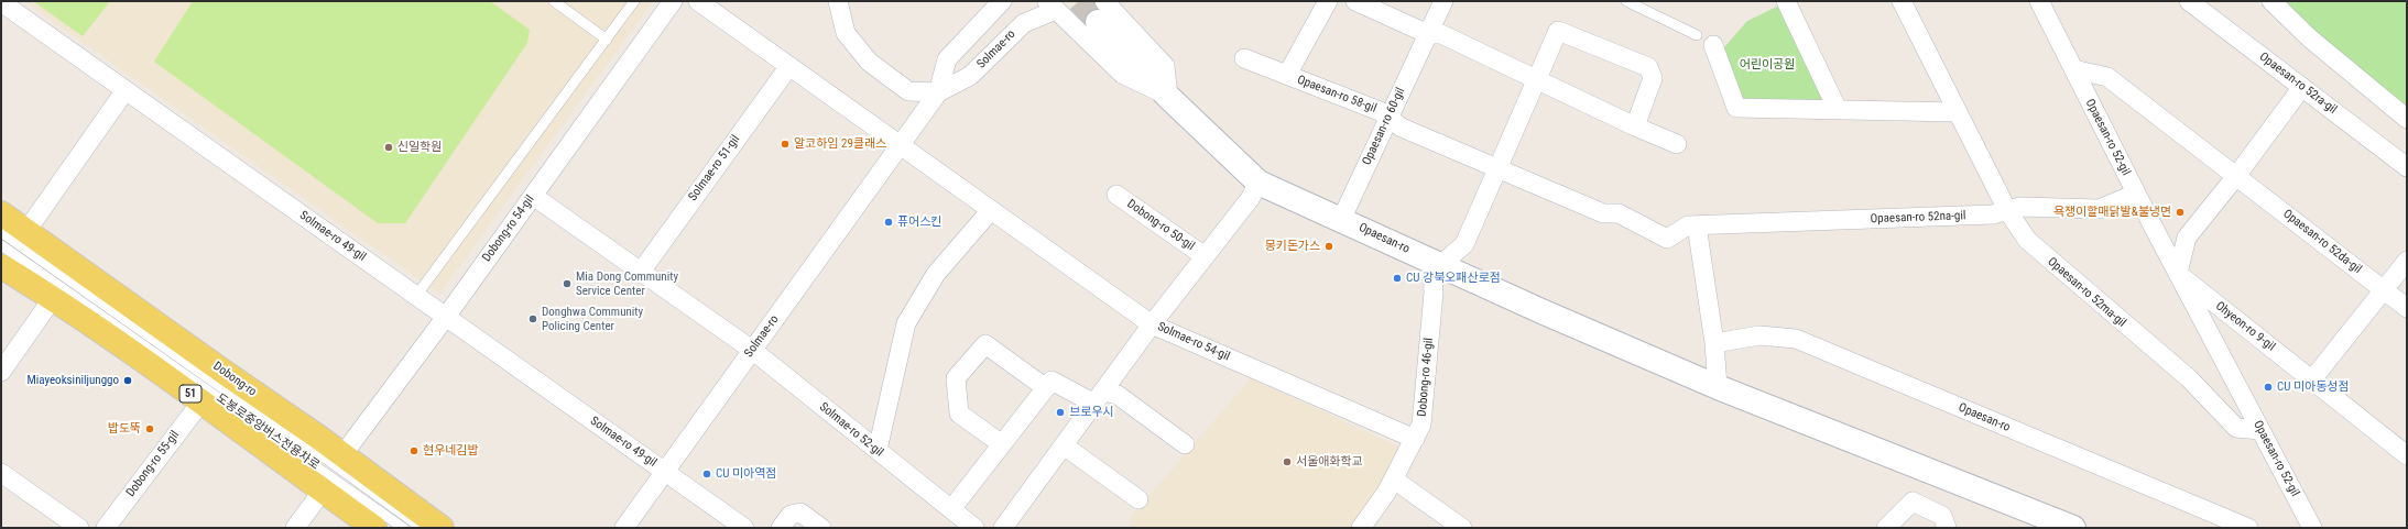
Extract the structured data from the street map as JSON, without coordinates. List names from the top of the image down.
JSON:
{
  "streets": {
    "main road": ["Dobong-ro", "51"],
    "street": [
      "Solmae-ro",
      "Opaesan-ro 52ra-gil",
      "Opaesan-ro 58-gil",
      "Opaesan-ro 60-gil",
      "Opaesan-ro 52-gil",
      "Solmae-ro 51-gil",
      "Opaesan-ro 52na-gil",
      "Dobong-ro 50-gil",
      "Dobong-ro 54-gil",
      "Solmae-ro 49-gil",
      "Opaesan-ro",
      "Opaesan-ro 52da-gil",
      "Opaesan-ro 52ma-gil",
      "Ohyeon-ro 9-gil",
      "Solmae-ro 54-gil",
      "Dobong-ro 46-gil",
      "Solmae-ro 52-gil",
      "Dobong-ro 55-gil"
    ],
    "lane": ["도봉로중앙버스전용차로"]
  },
  "crossings": [
    ["Solmae-ro", "Solmae-ro 49-gil"],
    ["Solmae-ro", "Solmae-ro 54-gil"],
    ["Solmae-ro", "Solmae-ro 52-gil"],
    ["Opaesan-ro 58-gil", "Opaesan-ro 60-gil"],
    ["Opaesan-ro 58-gil", "Opaesan-ro 52na-gil"],
    ["Opaesan-ro 60-gil", "Opaesan-ro"],
    ["Opaesan-ro 52-gil", "Opaesan-ro 52na-gil"],
    ["Opaesan-ro 52-gil", "Opaesan-ro 52da-gil"],
    ["Opaesan-ro 52-gil", "Opaesan-ro 52ma-gil"],
    ["Opaesan-ro 52-gil", "Ohyeon-ro 9-gil"],
    ["Opaesan-ro 52na-gil", "Opaesan-ro 52ma-gil"],
    ["Dobong-ro 50-gil", "Opaesan-ro"],
    ["Dobong-ro 50-gil", "Solmae-ro 54-gil"],
    ["Dobong-ro 54-gil", "Solmae-ro 49-gil"],
    ["Dobong-ro 54-gil", "Dobong-ro"],
    ["Opaesan-ro", "Dobong-ro 46-gil"],
    ["Solmae-ro 54-gil", "Dobong-ro 46-gil"],
    ["51", "Dobong-ro 55-gil"]
  ],
  "parks": ["어린이공원"],
  "places": [
    "알코하임 29클래스",
    "신일학원",
    "욕쟁이할매닭발&불냉면",
    "퓨어스킨",
    "몽키돈가스",
    "CU 강북오패산로점",
    "Mia Dong Community Service Center",
    "Donghwa Community Policing Center",
    "Miayeoksiniljunggo",
    "CU 미아동성점",
    "브로우시",
    "밥도뚝",
    "현우네김밥",
    "서울애화학교",
    "CU 미아역점"
  ]
}
